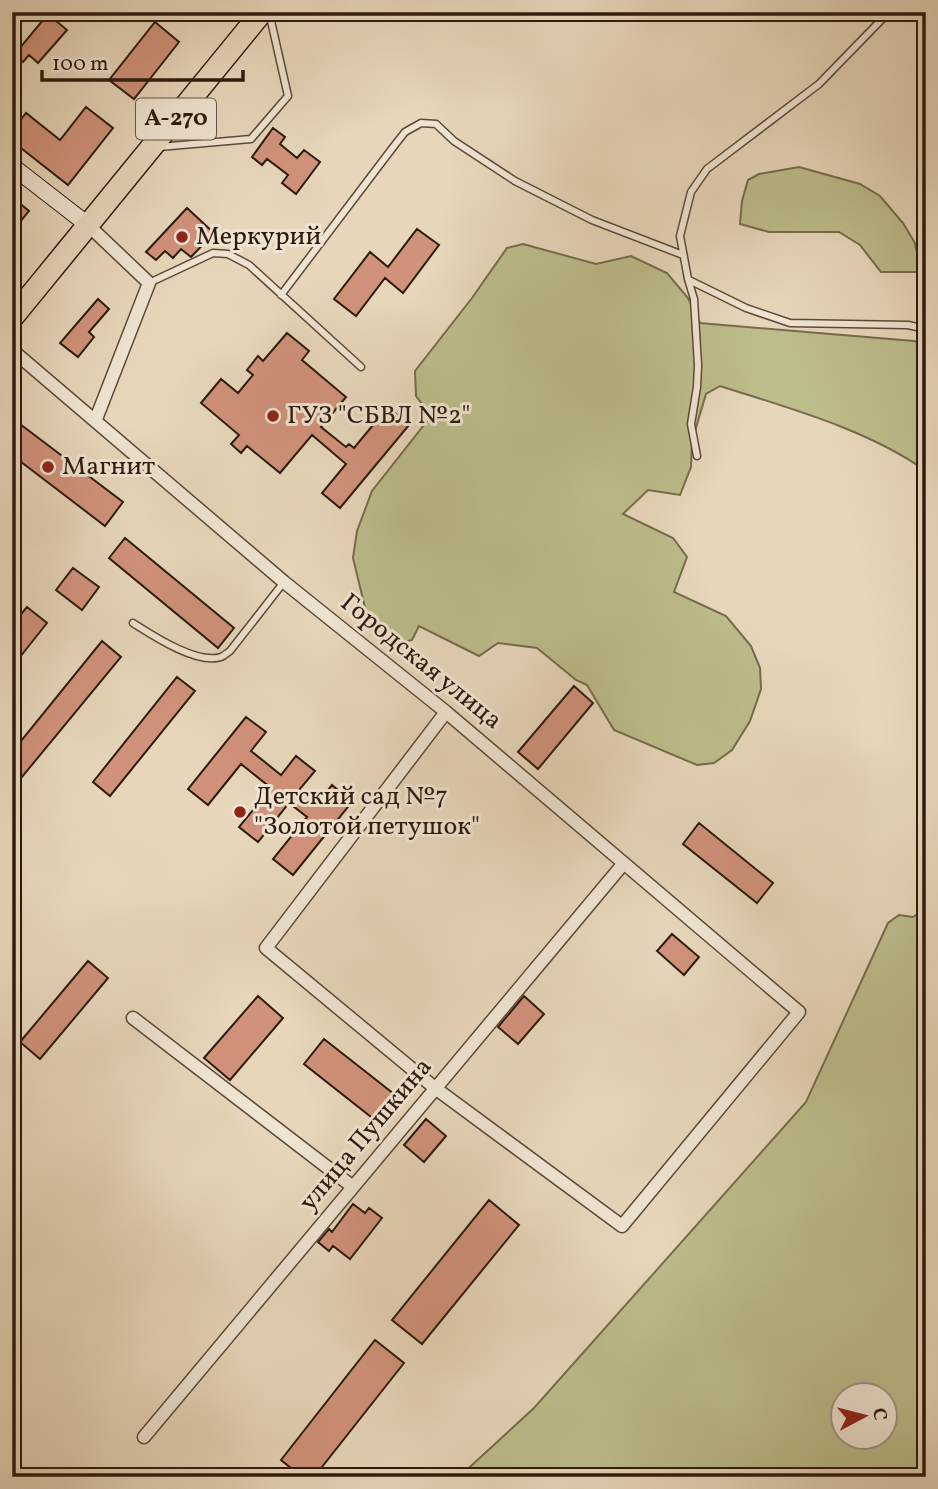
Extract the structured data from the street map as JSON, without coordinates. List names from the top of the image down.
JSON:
{
  "streets": {
    "highway": ["А-270"],
    "street": ["Городская улица", "улица Пушкина"]
  },
  "crossings": [
    ["Городская улица", "улица Пушкина"]
  ],
  "places": [
    "Меркурий",
    "ГУЗ \"СБВЛ №2\"",
    "Магнит",
    "Детский сад №7 \"Золотой петушок\""
  ],
  "scale_bar": "100 m",
  "north": "right"
}
